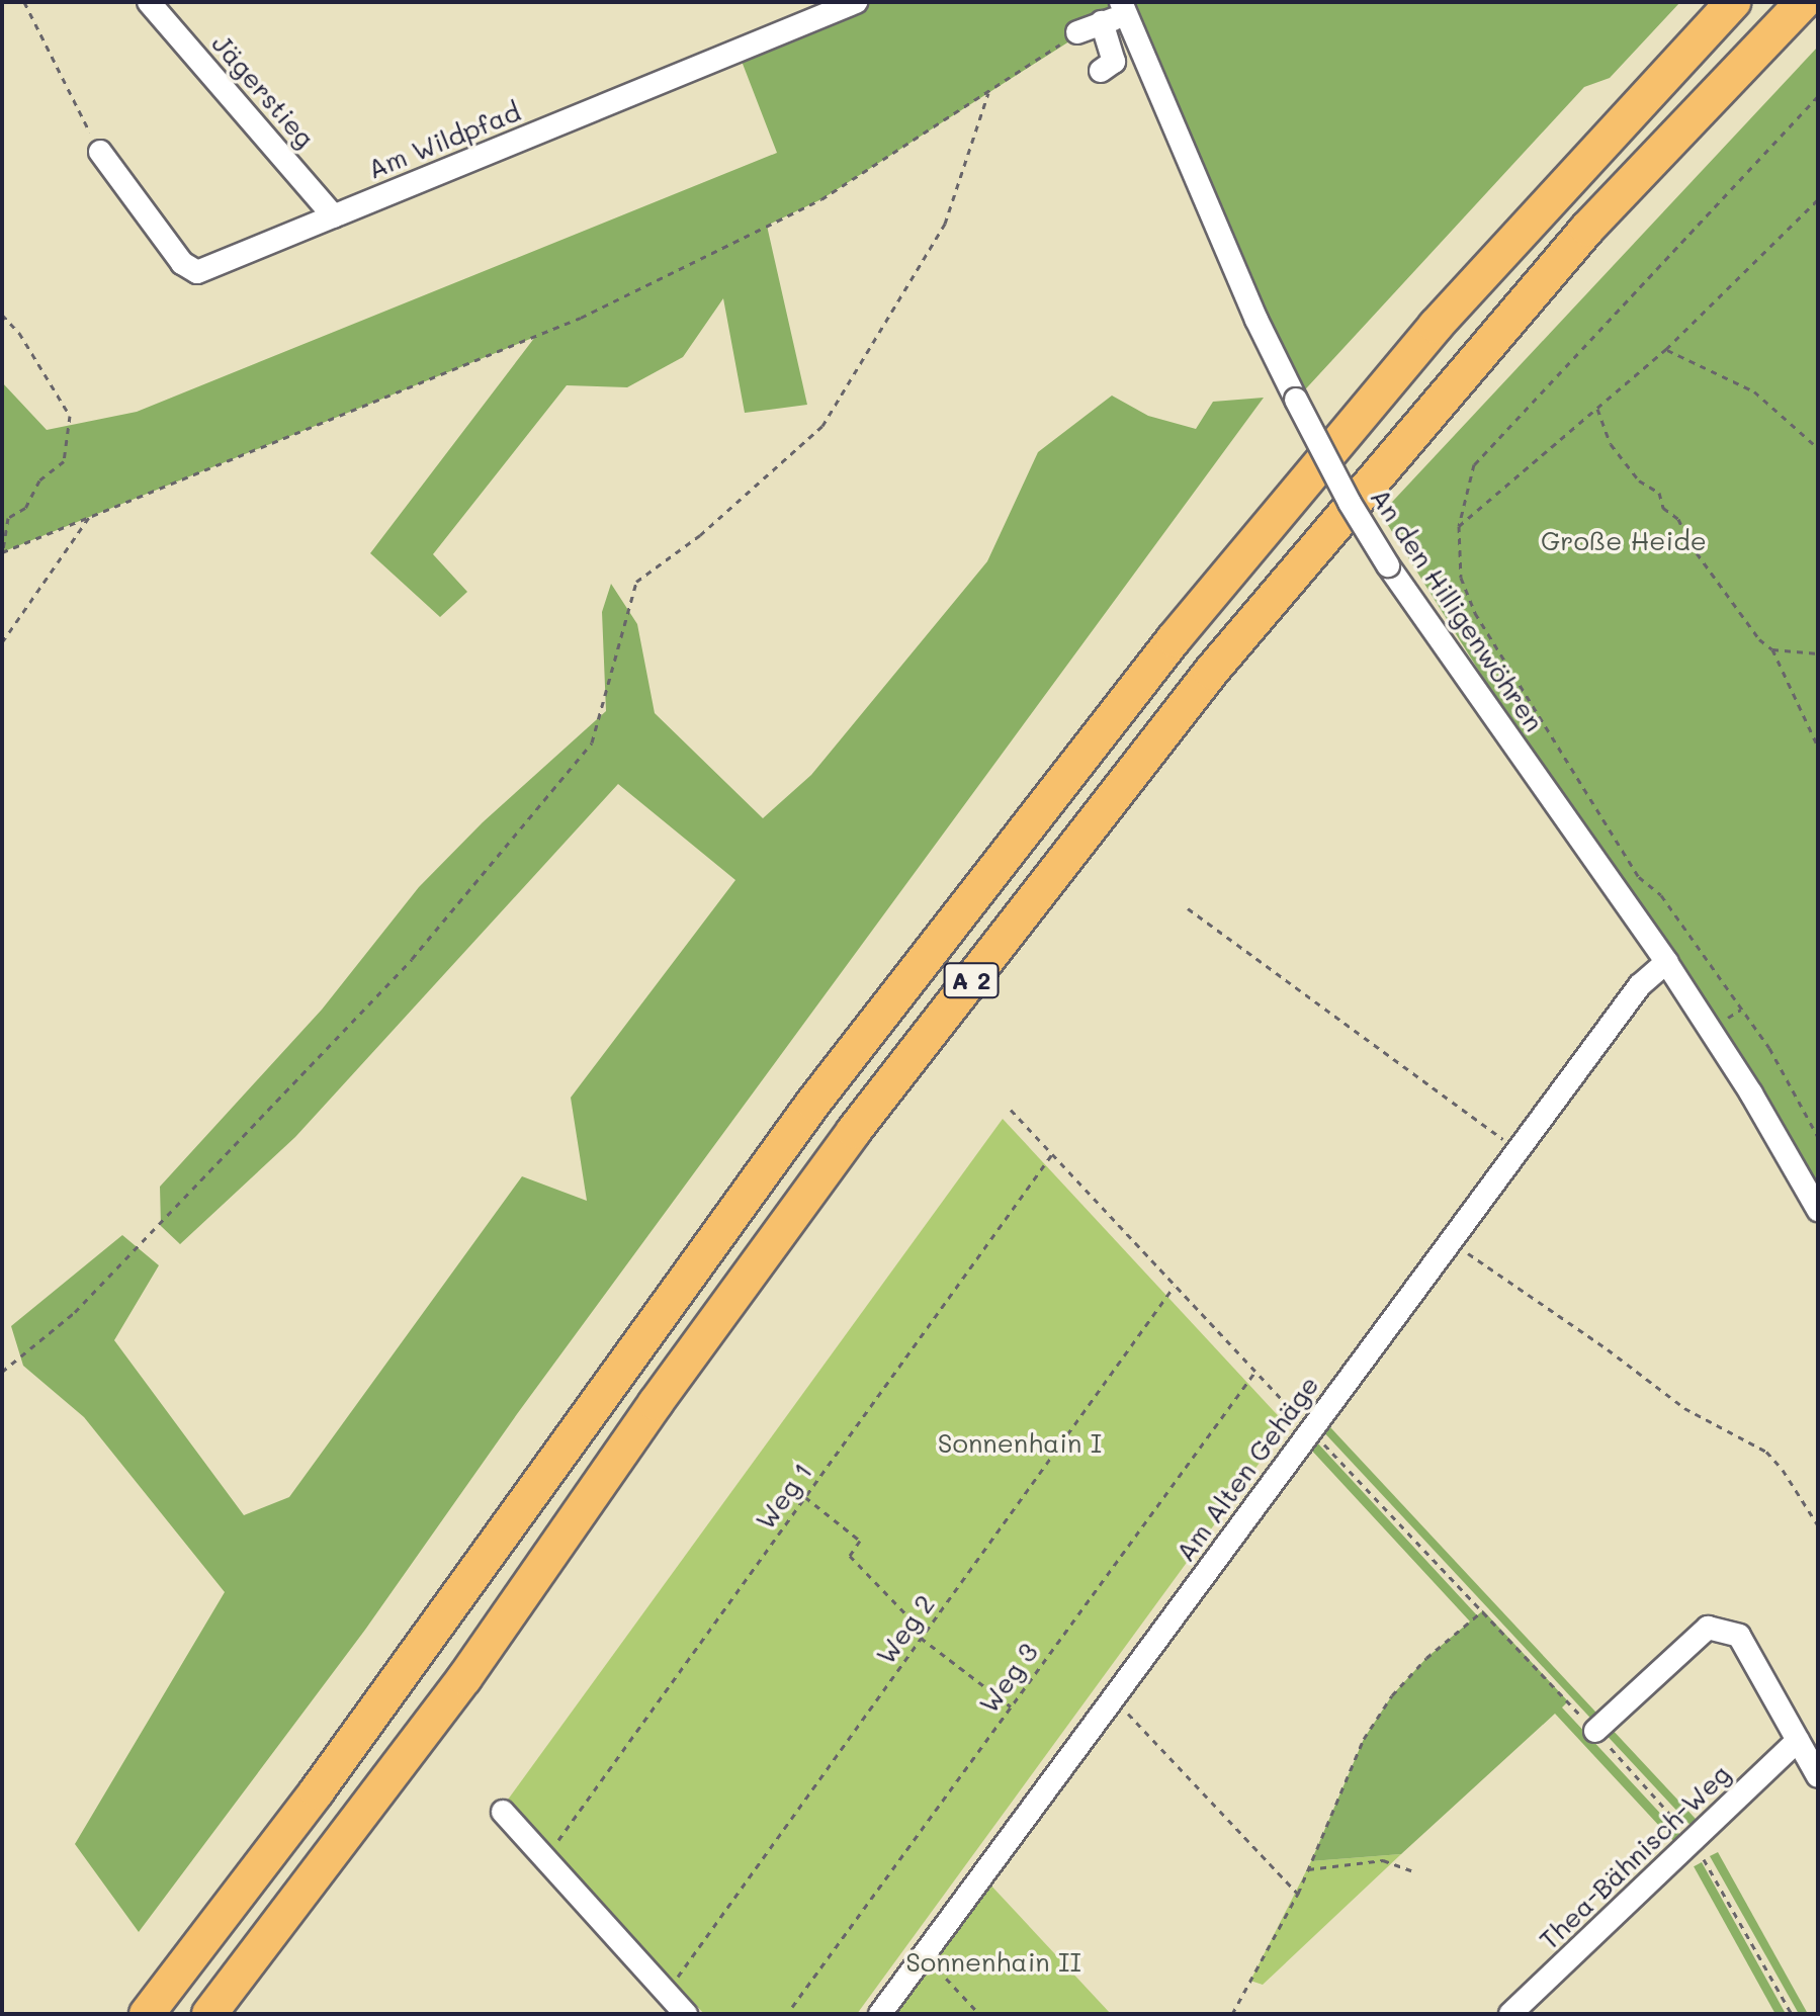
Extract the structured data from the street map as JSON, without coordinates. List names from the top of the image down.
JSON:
{
  "streets": {
    "highway": ["A 2"],
    "street": [
      "Jägerstieg",
      "Am Wildpfad",
      "An den Hilligenwöhren",
      "Am Alten Gehäge",
      "Thea-Bähnisch-Weg"
    ],
    "path": ["Weg 1", "Weg 2", "Weg 3"]
  },
  "crossings": [
    ["Jägerstieg", "Am Wildpfad"],
    ["An den Hilligenwöhren", "Am Alten Gehäge"]
  ],
  "parks": ["Große Heide", "Sonnenhain I", "Sonnenhain II"]
}
